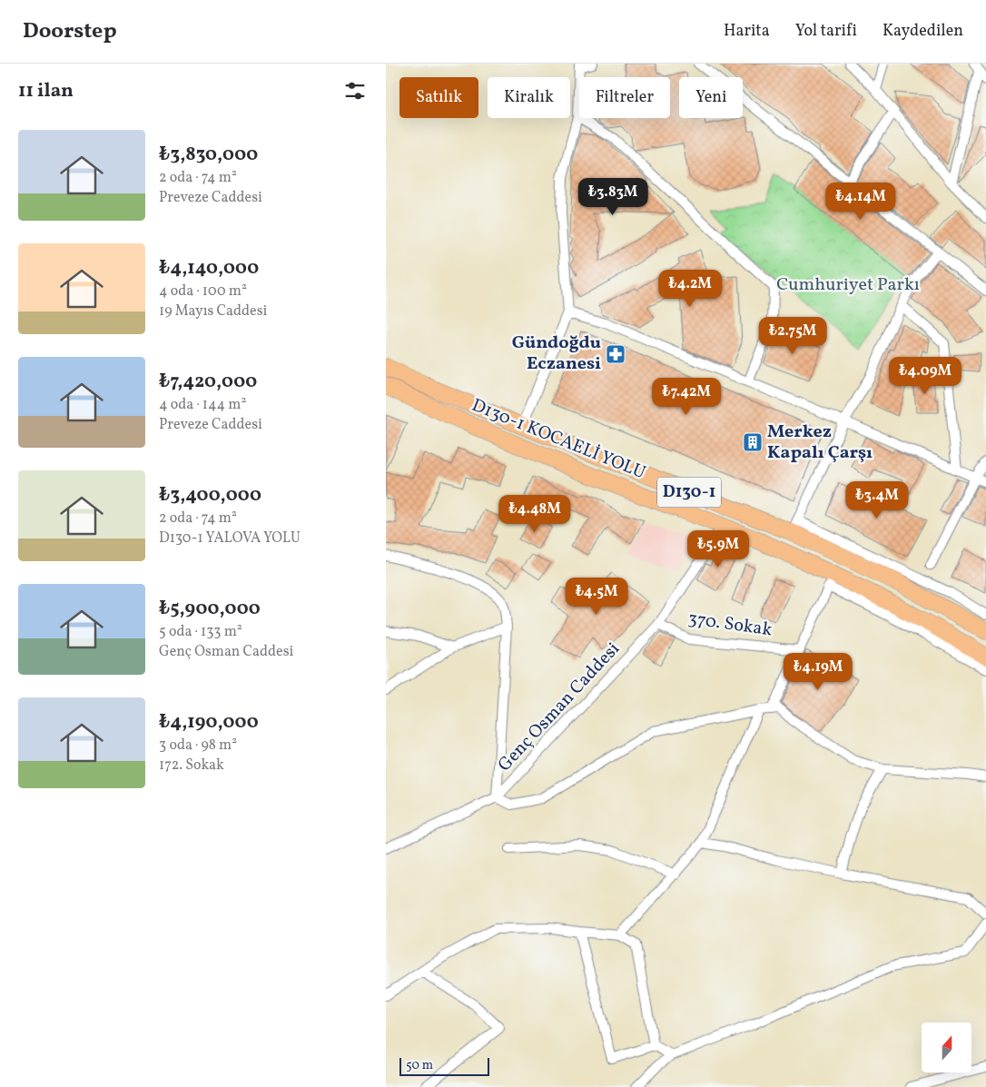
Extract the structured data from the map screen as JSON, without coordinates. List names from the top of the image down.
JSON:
{
  "streets": {
    "highway": ["D130-1 KOCAELİ YOLU", "D130-1"],
    "street": ["370. Sokak", "Genç Osman Caddesi"]
  },
  "crossings": [
    ["D130-1 KOCAELİ YOLU", "Genç Osman Caddesi"],
    ["370. Sokak", "Genç Osman Caddesi"]
  ],
  "parks": ["Cumhuriyet Parkı"],
  "places": {
    "pharmacy": ["Gündoğdu Eczanesi"],
    "building": ["Merkez Kapalı Çarşı"]
  },
  "scale_bar": "50 m",
  "north": "top",
  "page": {
    "header": "Doorstep",
    "nav": ["Harita", "Yol tarifi", "Kaydedilen"],
    "heading": "11 ilan",
    "chip": [
      "Satılık",
      "Kiralık",
      "Filtreler",
      "Yeni"
    ],
    "list": [
      {
        "name": "₺3,830,000",
        "note": "2 oda · 74 m² · Preveze Caddesi"
      },
      {
        "name": "₺4,140,000",
        "note": "4 oda · 100 m² · 19 Mayıs Caddesi"
      },
      {
        "name": "₺7,420,000",
        "note": "4 oda · 144 m² · Preveze Caddesi"
      },
      {
        "name": "₺3,400,000",
        "note": "2 oda · 74 m² · D130-1 YALOVA YOLU"
      },
      {
        "name": "₺5,900,000",
        "note": "5 oda · 133 m² · Genç Osman Caddesi"
      },
      {
        "name": "₺4,190,000",
        "note": "3 oda · 98 m² · 172. Sokak"
      }
    ],
    "price": [
      "₺3.83M",
      "₺4.14M",
      "₺4.2M",
      "₺2.75M",
      "₺4.09M",
      "₺7.42M",
      "₺3.4M",
      "₺4.48M",
      "₺5.9M",
      "₺4.5M",
      "₺4.19M"
    ],
    "scale": "50 m"
  }
}
